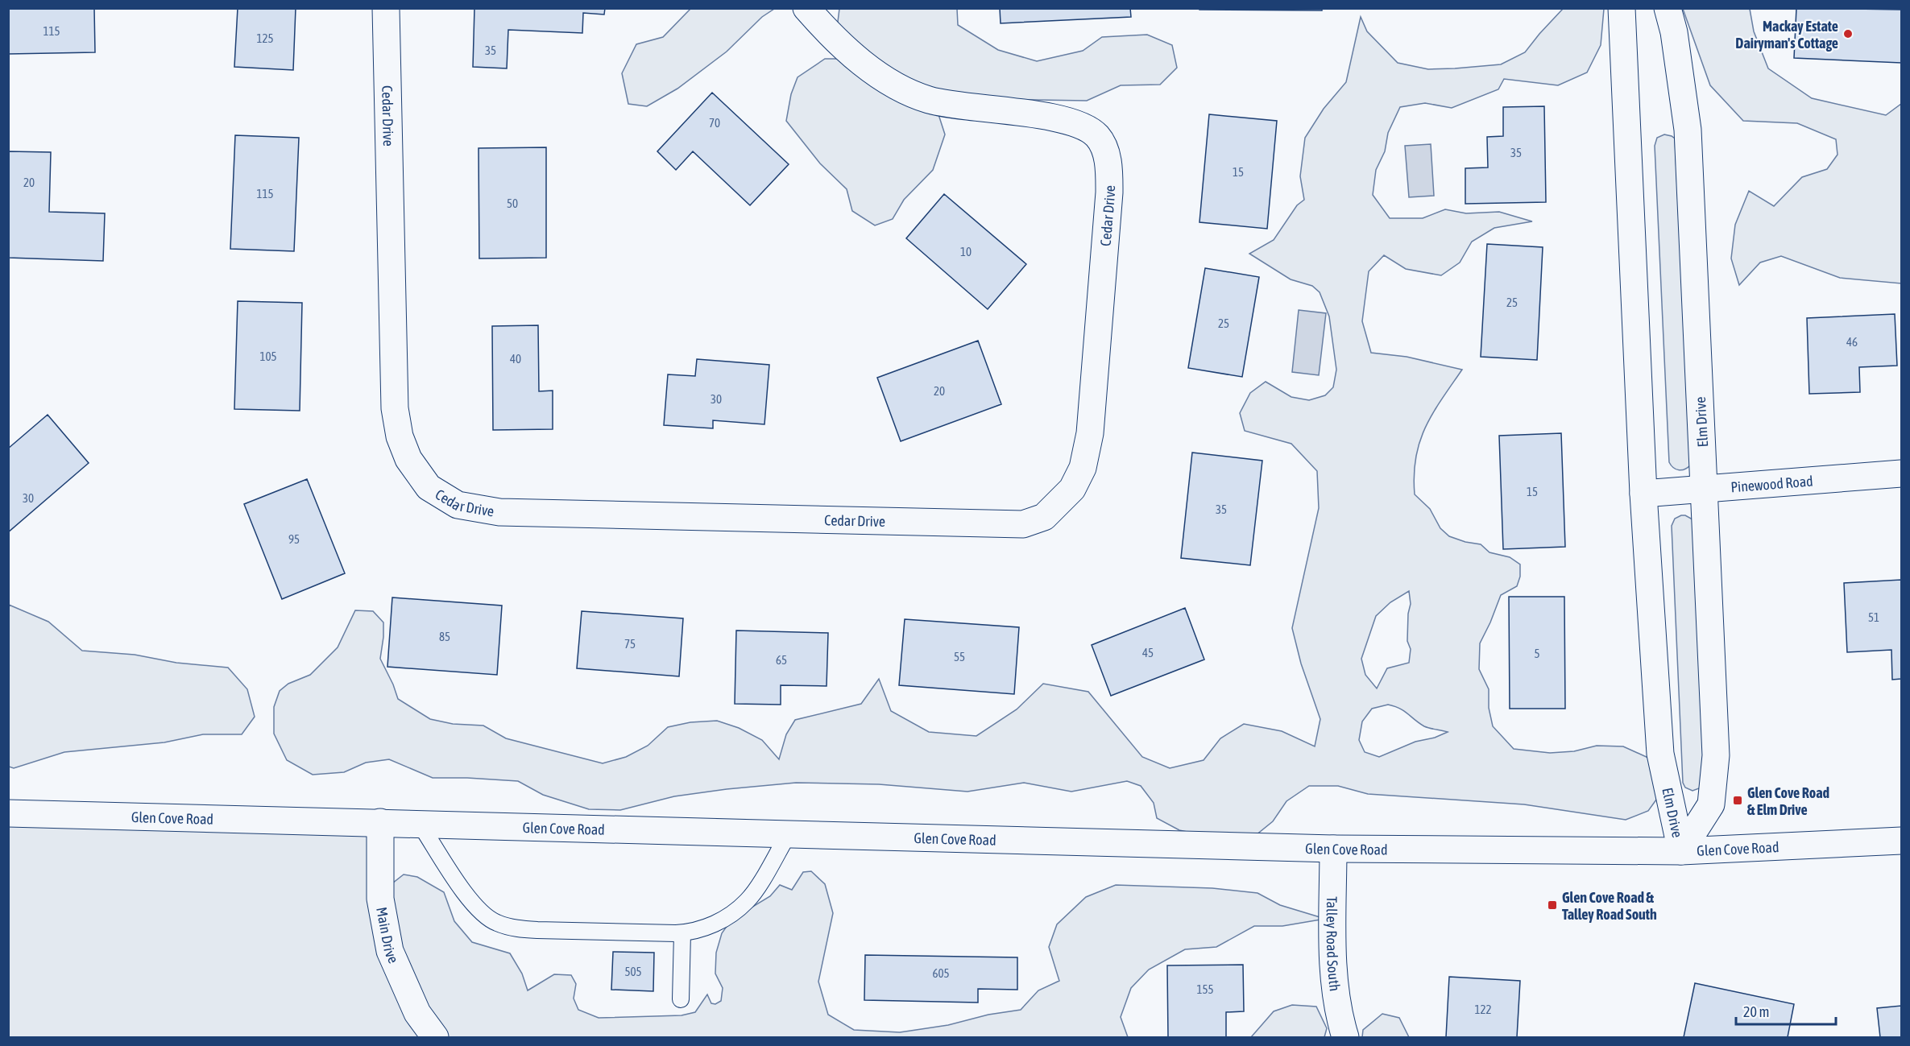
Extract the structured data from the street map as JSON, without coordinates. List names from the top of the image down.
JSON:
{
  "streets": {
    "street": [
      "Cedar Drive",
      "Elm Drive",
      "Pinewood Road",
      "Glen Cove Road",
      "Main Drive",
      "Talley Road South"
    ]
  },
  "crossings": [
    ["Elm Drive", "Pinewood Road"],
    ["Elm Drive", "Glen Cove Road"],
    ["Glen Cove Road", "Main Drive"],
    ["Glen Cove Road", "Talley Road South"]
  ],
  "places": {
    "other": ["Mackay Estate Dairyman's Cottage"],
    "transit": ["Glen Cove Road & Elm Drive", "Glen Cove Road & Talley Road South"]
  },
  "house_numbers": [
    "115",
    "125",
    "35",
    "70",
    "35",
    "15",
    "20",
    "115",
    "50",
    "10",
    "25",
    "25",
    "46",
    "105",
    "40",
    "20",
    "30",
    "15",
    "30",
    "35",
    "95",
    "51",
    "85",
    "75",
    "45",
    "5",
    "55",
    "65",
    "505",
    "605",
    "155",
    "122"
  ],
  "scale_bar": "20 m"
}
